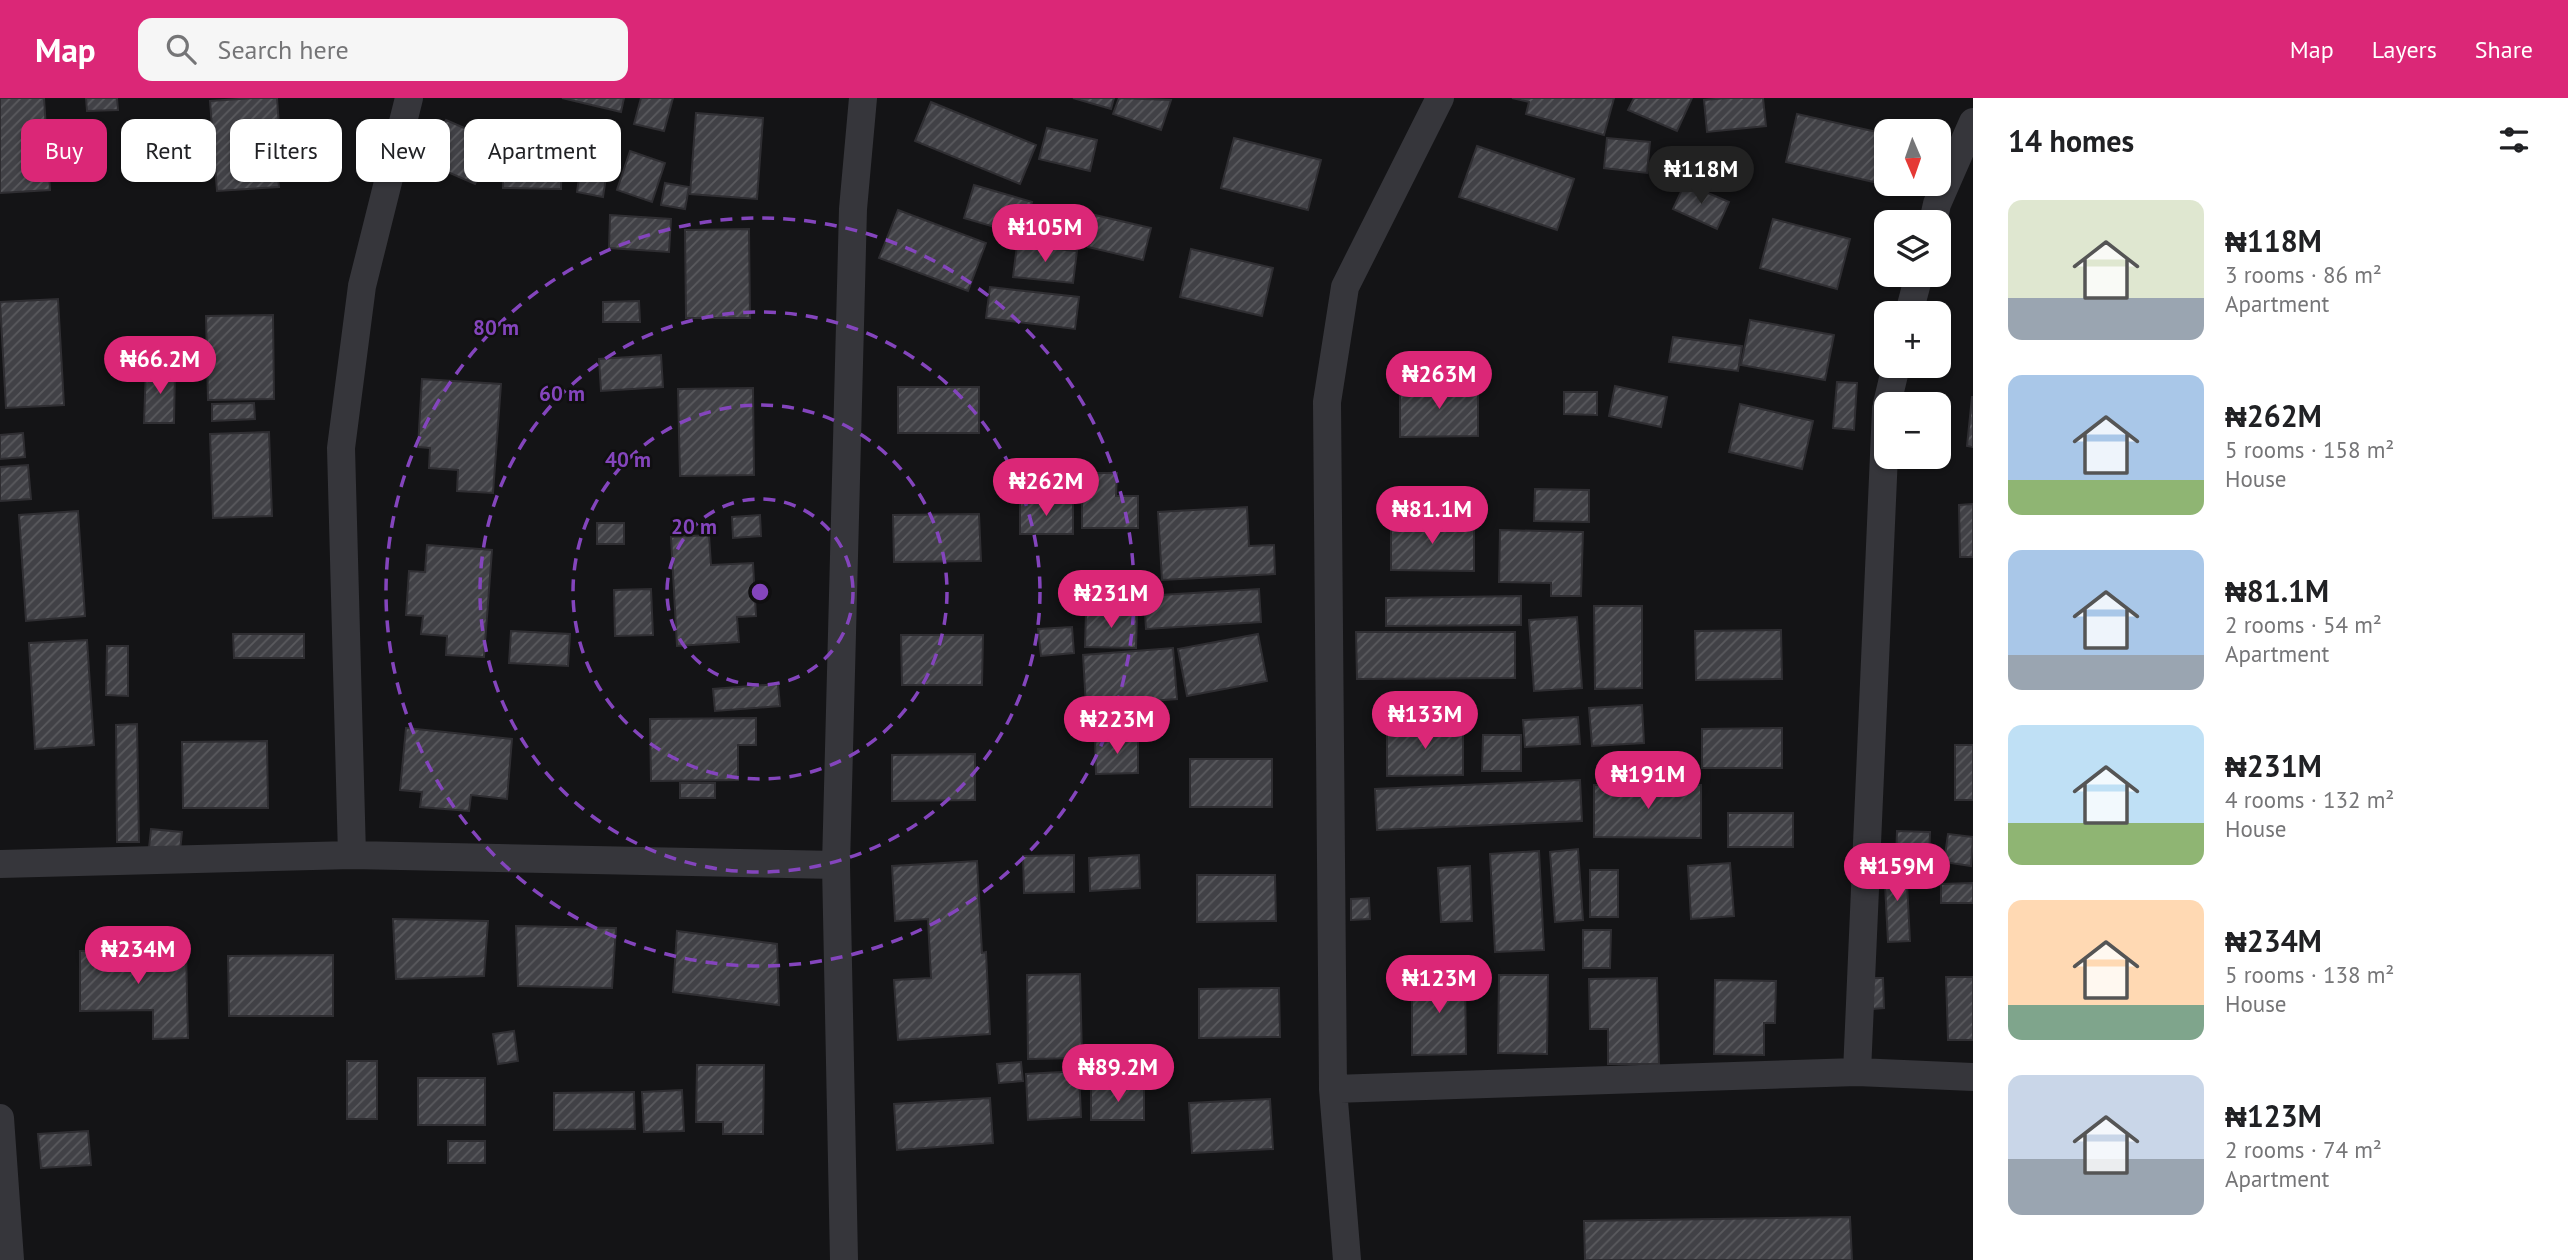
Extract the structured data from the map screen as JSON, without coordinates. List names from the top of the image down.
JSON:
{
  "north": "bottom",
  "page": {
    "header": "Map",
    "search": "Search here",
    "nav": ["Map", "Layers", "Share"],
    "heading": "14 homes",
    "map_buttons": ["+", "−"],
    "chip": [
      "Buy",
      "Rent",
      "Filters",
      "New",
      "Apartment"
    ],
    "price": [
      "₦118M",
      "₦105M",
      "₦66.2M",
      "₦263M",
      "₦262M",
      "₦81.1M",
      "₦231M",
      "₦133M",
      "₦223M",
      "₦191M",
      "₦159M",
      "₦234M",
      "₦123M",
      "₦89.2M"
    ],
    "list": [
      {
        "name": "₦118M",
        "note": "3 rooms · 86 m² · Apartment"
      },
      {
        "name": "₦262M",
        "note": "5 rooms · 158 m² · House"
      },
      {
        "name": "₦81.1M",
        "note": "2 rooms · 54 m² · Apartment"
      },
      {
        "name": "₦231M",
        "note": "4 rooms · 132 m² · House"
      },
      {
        "name": "₦234M",
        "note": "5 rooms · 138 m² · House"
      },
      {
        "name": "₦123M",
        "note": "2 rooms · 74 m² · Apartment"
      }
    ]
  },
  "rings": [
    "80 m",
    "60 m",
    "40 m",
    "20 m"
  ]
}
